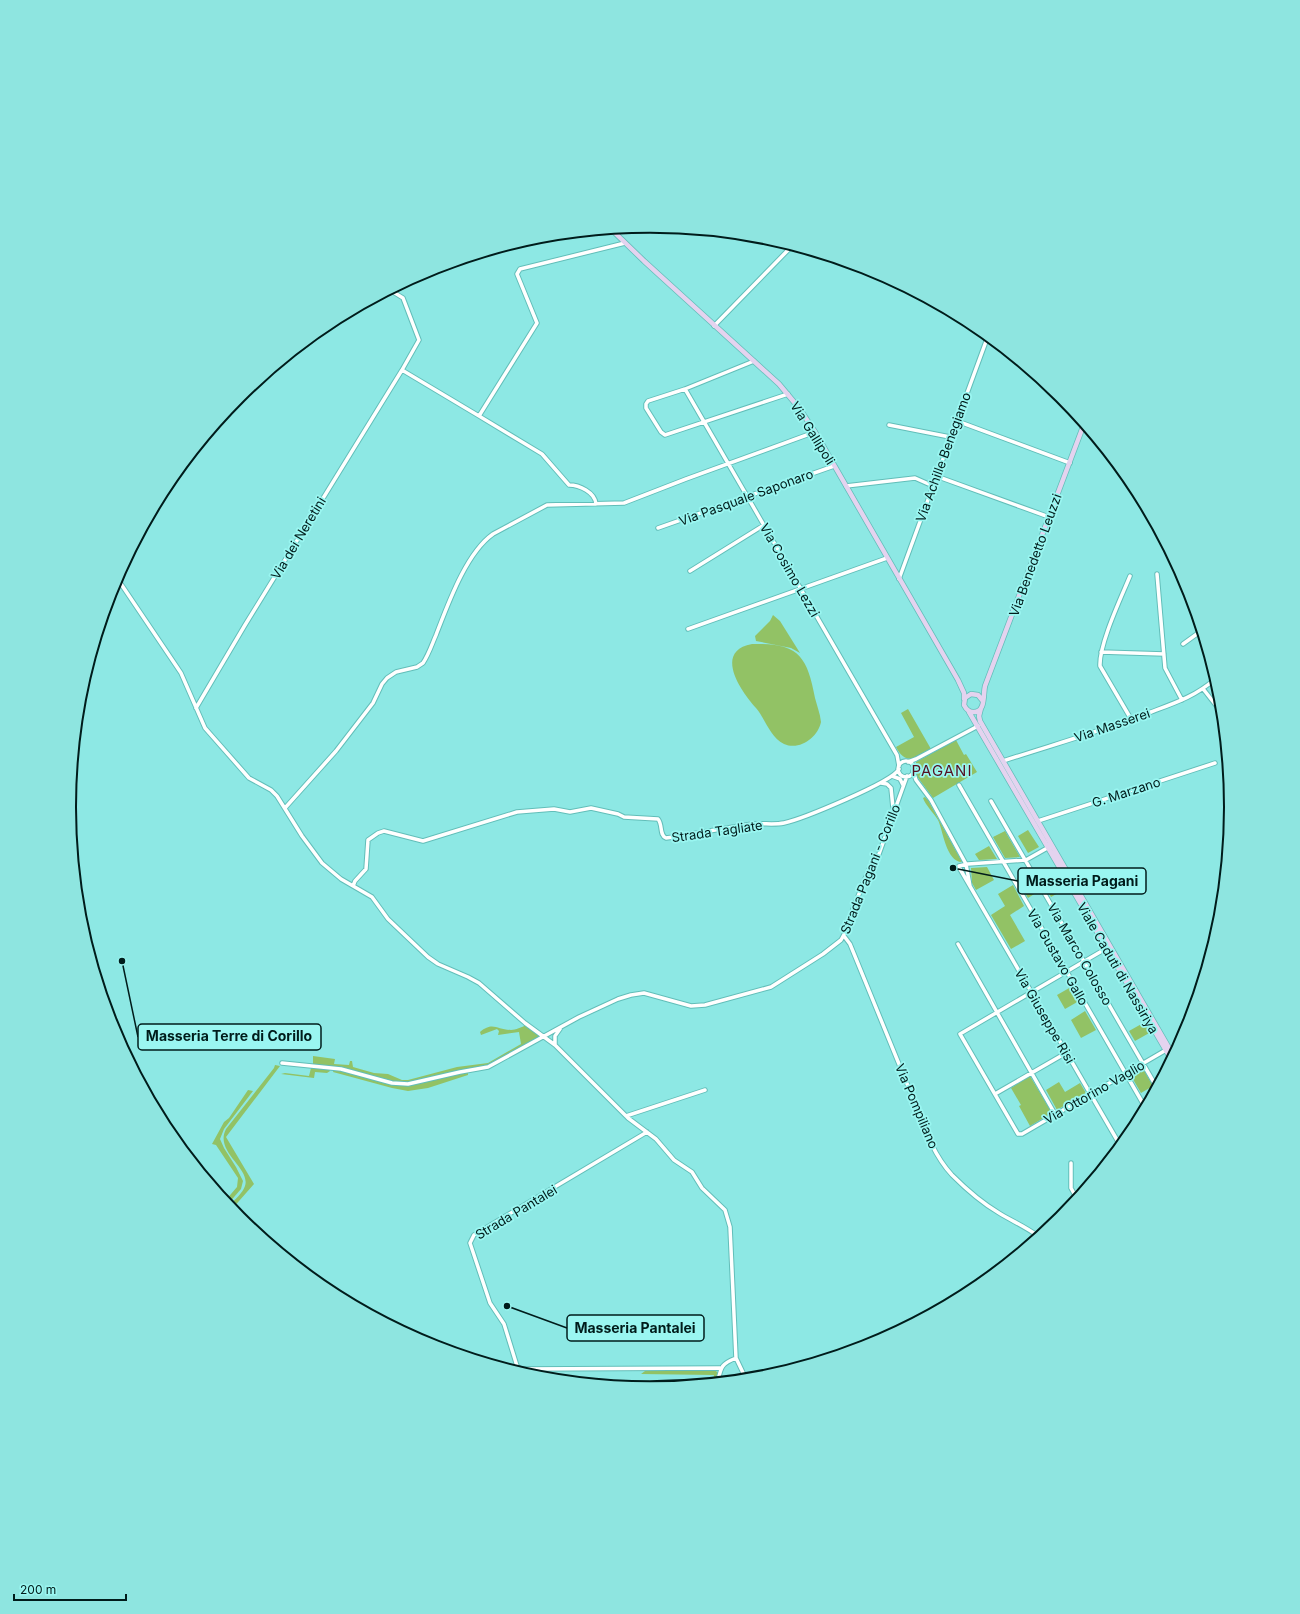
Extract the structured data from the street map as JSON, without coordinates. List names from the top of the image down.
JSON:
{
  "streets": {
    "main road": ["Via Gallipoli", "Via Benedetto Leuzzi", "Viale Caduti di Nassiriya"],
    "street": [
      "Via Achille Benegiamo",
      "Via Pasquale Saponaro",
      "Via dei Neretini",
      "Via Cosimo Lezzi",
      "Via Masserei",
      "G. Marzano",
      "Strada Tagliate",
      "Strada Pagani - Corillo",
      "Via Marco Colosso",
      "Via Gustavo Gallo",
      "Via Giuseppe Risi",
      "Via Ottorino Vaglio",
      "Via Pompiliano",
      "Strada Pantalei"
    ]
  },
  "crossings": [
    ["Via Gallipoli", "Via Achille Benegiamo"],
    ["Via Gallipoli", "Via Pasquale Saponaro"],
    ["Via Gallipoli", "Via Benedetto Leuzzi"],
    ["Via Gallipoli", "Viale Caduti di Nassiriya"],
    ["Via Pasquale Saponaro", "Via Cosimo Lezzi"],
    ["Via Benedetto Leuzzi", "Viale Caduti di Nassiriya"],
    ["Via Cosimo Lezzi", "Strada Tagliate"],
    ["Via Cosimo Lezzi", "Strada Pagani - Corillo"],
    ["Via Cosimo Lezzi", "Via Giuseppe Risi"],
    ["Via Masserei", "Viale Caduti di Nassiriya"],
    ["G. Marzano", "Viale Caduti di Nassiriya"],
    ["Strada Tagliate", "Strada Pagani - Corillo"],
    ["Strada Tagliate", "Via Giuseppe Risi"],
    ["Strada Pagani - Corillo", "Via Giuseppe Risi"],
    ["Strada Pagani - Corillo", "Via Pompiliano"],
    ["Via Marco Colosso", "Via Ottorino Vaglio"],
    ["Via Gustavo Gallo", "Via Ottorino Vaglio"],
    ["Viale Caduti di Nassiriya", "Via Ottorino Vaglio"],
    ["Via Giuseppe Risi", "Via Ottorino Vaglio"]
  ],
  "districts": ["PAGANI"],
  "places": ["Masseria Pagani", "Masseria Terre di Corillo", "Masseria Pantalei"],
  "scale_bar": "200 m"
}
